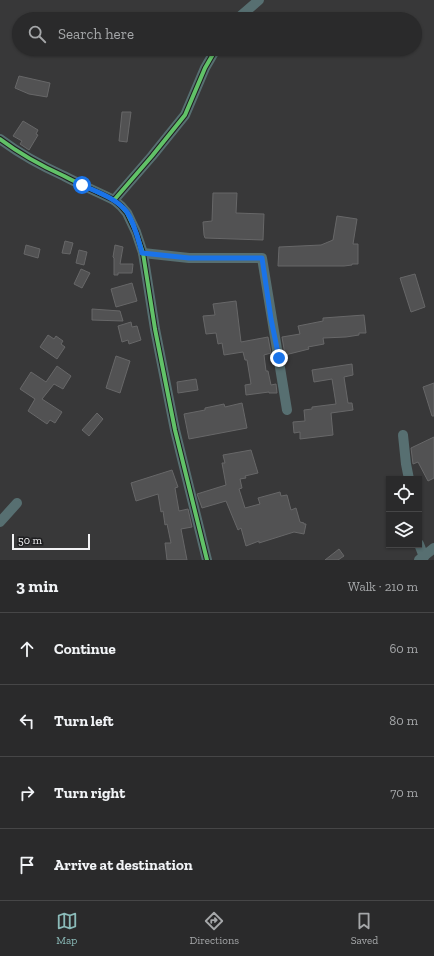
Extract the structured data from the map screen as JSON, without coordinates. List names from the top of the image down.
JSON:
{
  "scale_bar": "50 m",
  "page": {
    "search": "Search here",
    "scale": "50 m",
    "heading": ["3 min", "Walk · 210 m"],
    "list": [
      ["Continue", "60 m"],
      ["Turn left", "80 m"],
      ["Turn right", "70 m"],
      "Arrive at destination"
    ],
    "nav": ["Map", "Directions", "Saved"]
  }
}
